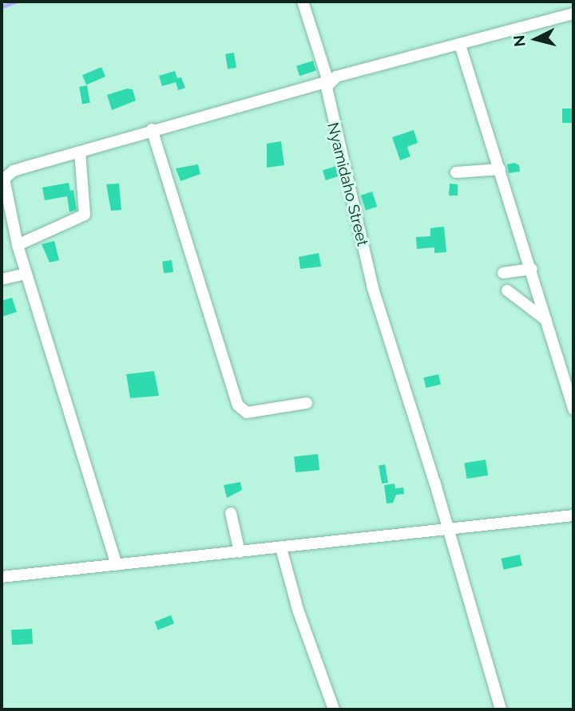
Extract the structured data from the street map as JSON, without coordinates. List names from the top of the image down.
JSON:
{
  "streets": {
    "street": ["Nyamidaho Street"]
  },
  "north": "left"
}
